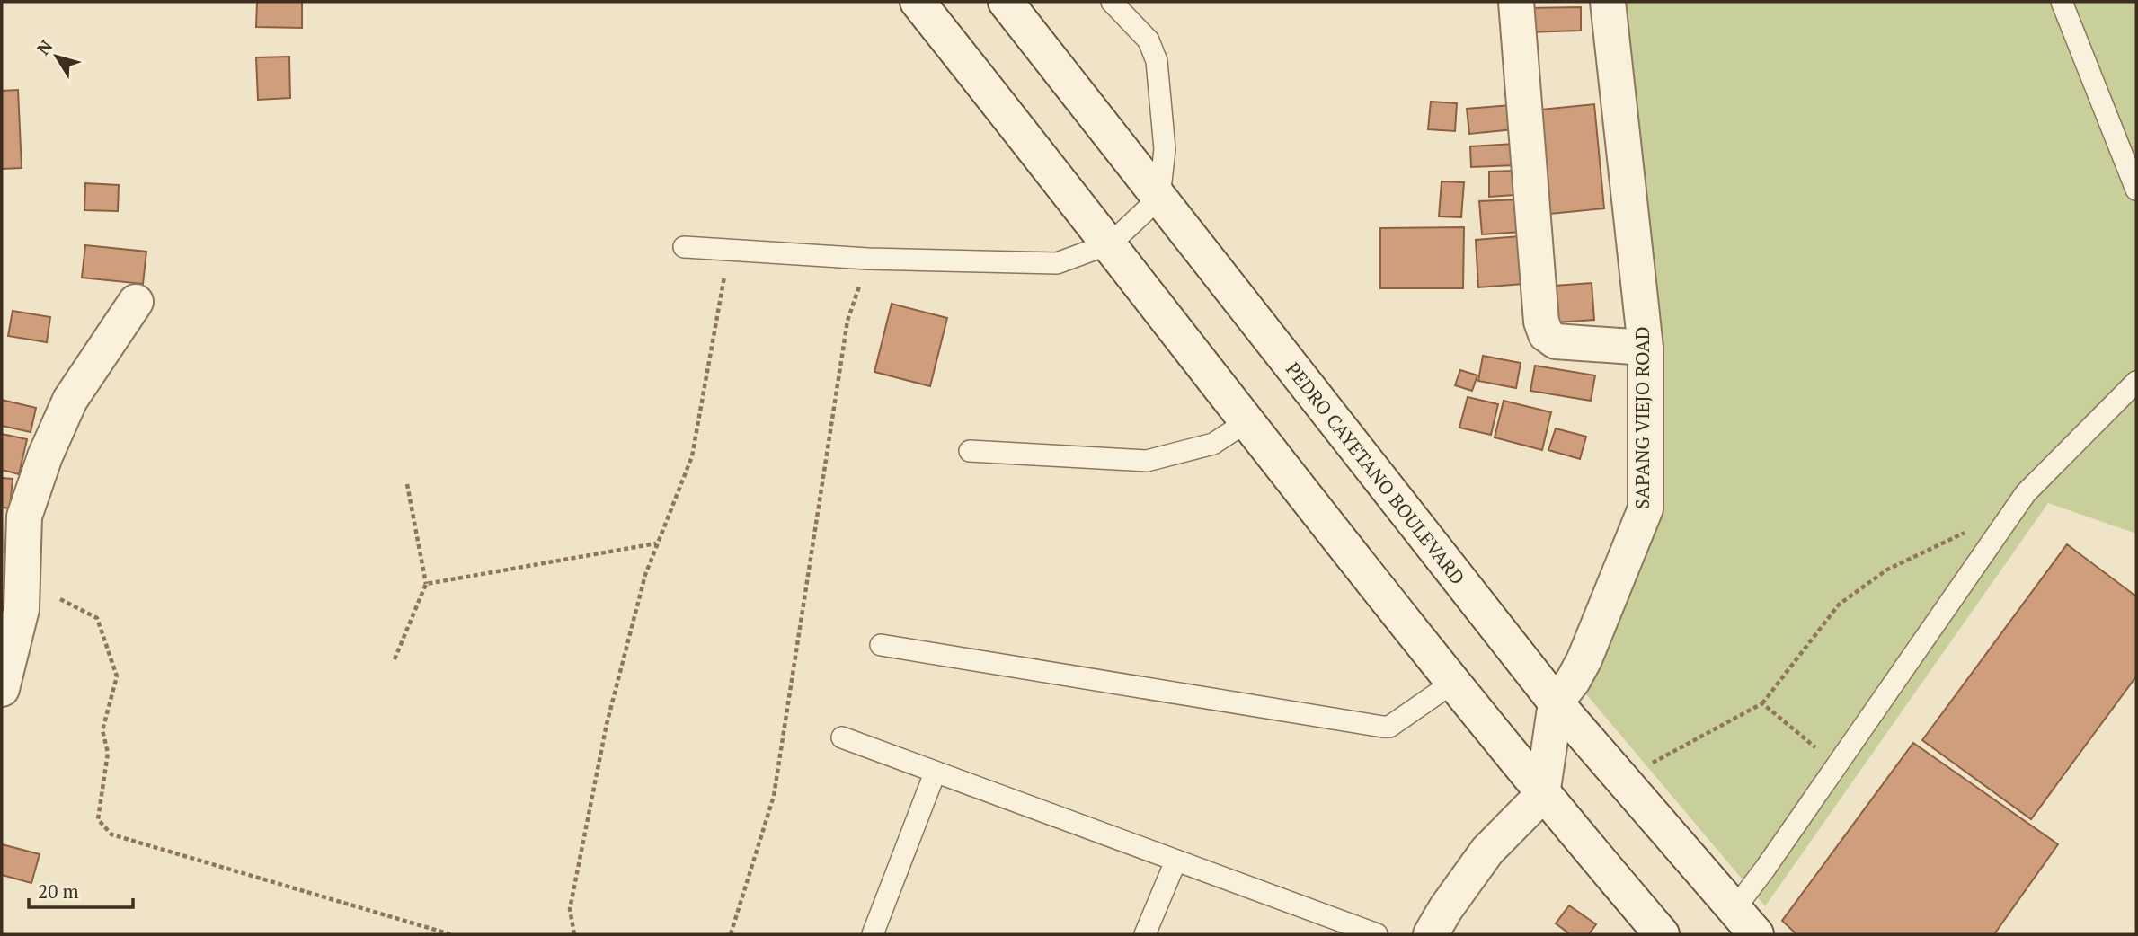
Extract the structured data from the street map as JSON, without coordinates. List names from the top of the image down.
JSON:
{
  "streets": {
    "main road": ["SAPANG VIEJO ROAD", "PEDRO CAYETANO BOULEVARD"]
  },
  "crossings": [
    ["SAPANG VIEJO ROAD", "PEDRO CAYETANO BOULEVARD"]
  ],
  "scale_bar": "20 m",
  "north": "top left"
}
